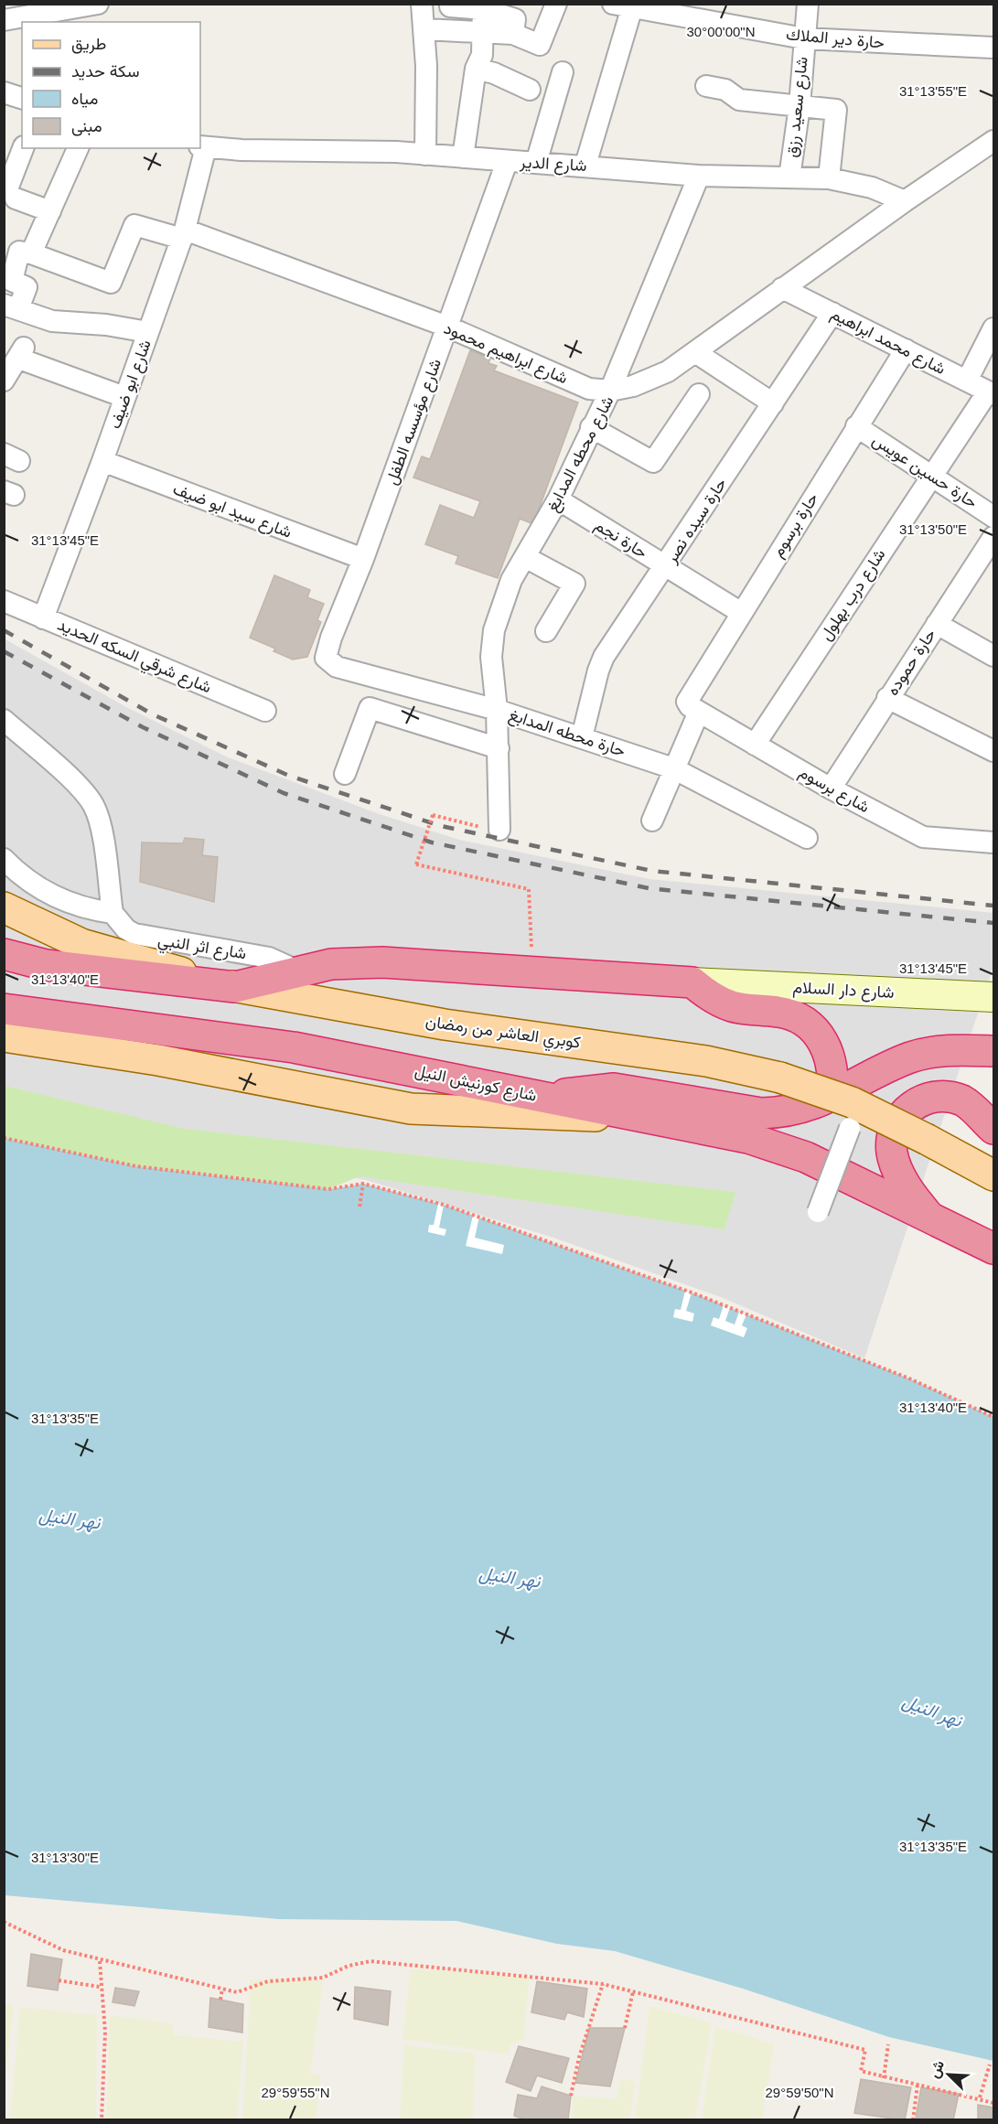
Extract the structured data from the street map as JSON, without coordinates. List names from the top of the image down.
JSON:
{
  "streets": {
    "highway": ["شارع كورنيش النيل"],
    "main road": ["شارع دار السلام", "كوبري العاشر من رمضان"],
    "street": [
      "حارة دير الملاك",
      "شارع سعيد رزق",
      "شارع الدير",
      "شارع محمد ابراهيم",
      "شارع ابراهيم محمود",
      "شارع ابو ضيف",
      "شارع مؤسسه الطفل",
      "شارع محطه المدابغ",
      "حارة حسين عويس",
      "شارع سيد ابو ضيف",
      "حارة سيده نصر",
      "حارة برسوم",
      "حارة نجم",
      "شارع درب بهلول",
      "شارع شرقي السكه الحديد",
      "حارة حموده",
      "حارة محطه المدابغ",
      "شارع برسوم",
      "شارع اثر النبي"
    ]
  },
  "crossings": [
    ["حارة دير الملاك", "شارع سعيد رزق"],
    ["شارع سعيد رزق", "شارع الدير"],
    ["شارع الدير", "شارع ابو ضيف"],
    ["شارع الدير", "شارع مؤسسه الطفل"],
    ["شارع الدير", "شارع محطه المدابغ"],
    ["شارع محمد ابراهيم", "شارع محطه المدابغ"],
    ["شارع محمد ابراهيم", "حارة سيده نصر"],
    ["شارع محمد ابراهيم", "حارة برسوم"],
    ["شارع محمد ابراهيم", "شارع درب بهلول"],
    ["شارع ابراهيم محمود", "شارع ابو ضيف"],
    ["شارع ابراهيم محمود", "شارع مؤسسه الطفل"],
    ["شارع ابراهيم محمود", "شارع محطه المدابغ"],
    ["شارع ابو ضيف", "شارع سيد ابو ضيف"],
    ["شارع ابو ضيف", "شارع شرقي السكه الحديد"],
    ["شارع مؤسسه الطفل", "شارع سيد ابو ضيف"],
    ["شارع مؤسسه الطفل", "حارة محطه المدابغ"],
    ["شارع محطه المدابغ", "حارة نجم"],
    ["شارع محطه المدابغ", "حارة محطه المدابغ"],
    ["حارة حسين عويس", "حارة برسوم"],
    ["حارة حسين عويس", "شارع درب بهلول"],
    ["حارة سيده نصر", "حارة نجم"],
    ["حارة سيده نصر", "حارة محطه المدابغ"],
    ["حارة برسوم", "حارة نجم"],
    ["حارة برسوم", "حارة محطه المدابغ"],
    ["حارة برسوم", "شارع برسوم"],
    ["شارع درب بهلول", "شارع برسوم"],
    ["حارة حموده", "شارع برسوم"]
  ],
  "water": ["نهر النيل"],
  "legend": [
    "طريق",
    "سكة حديد",
    "مياه",
    "مبنى"
  ],
  "north": "top left",
  "coordinates": [
    "30°00'00\"N",
    "31°13'55\"E",
    "31°13'50\"E",
    "31°13'45\"E",
    "31°13'40\"E",
    "31°13'35\"E",
    "31°13'30\"E",
    "29°59'55\"N",
    "29°59'50\"N"
  ]
}
